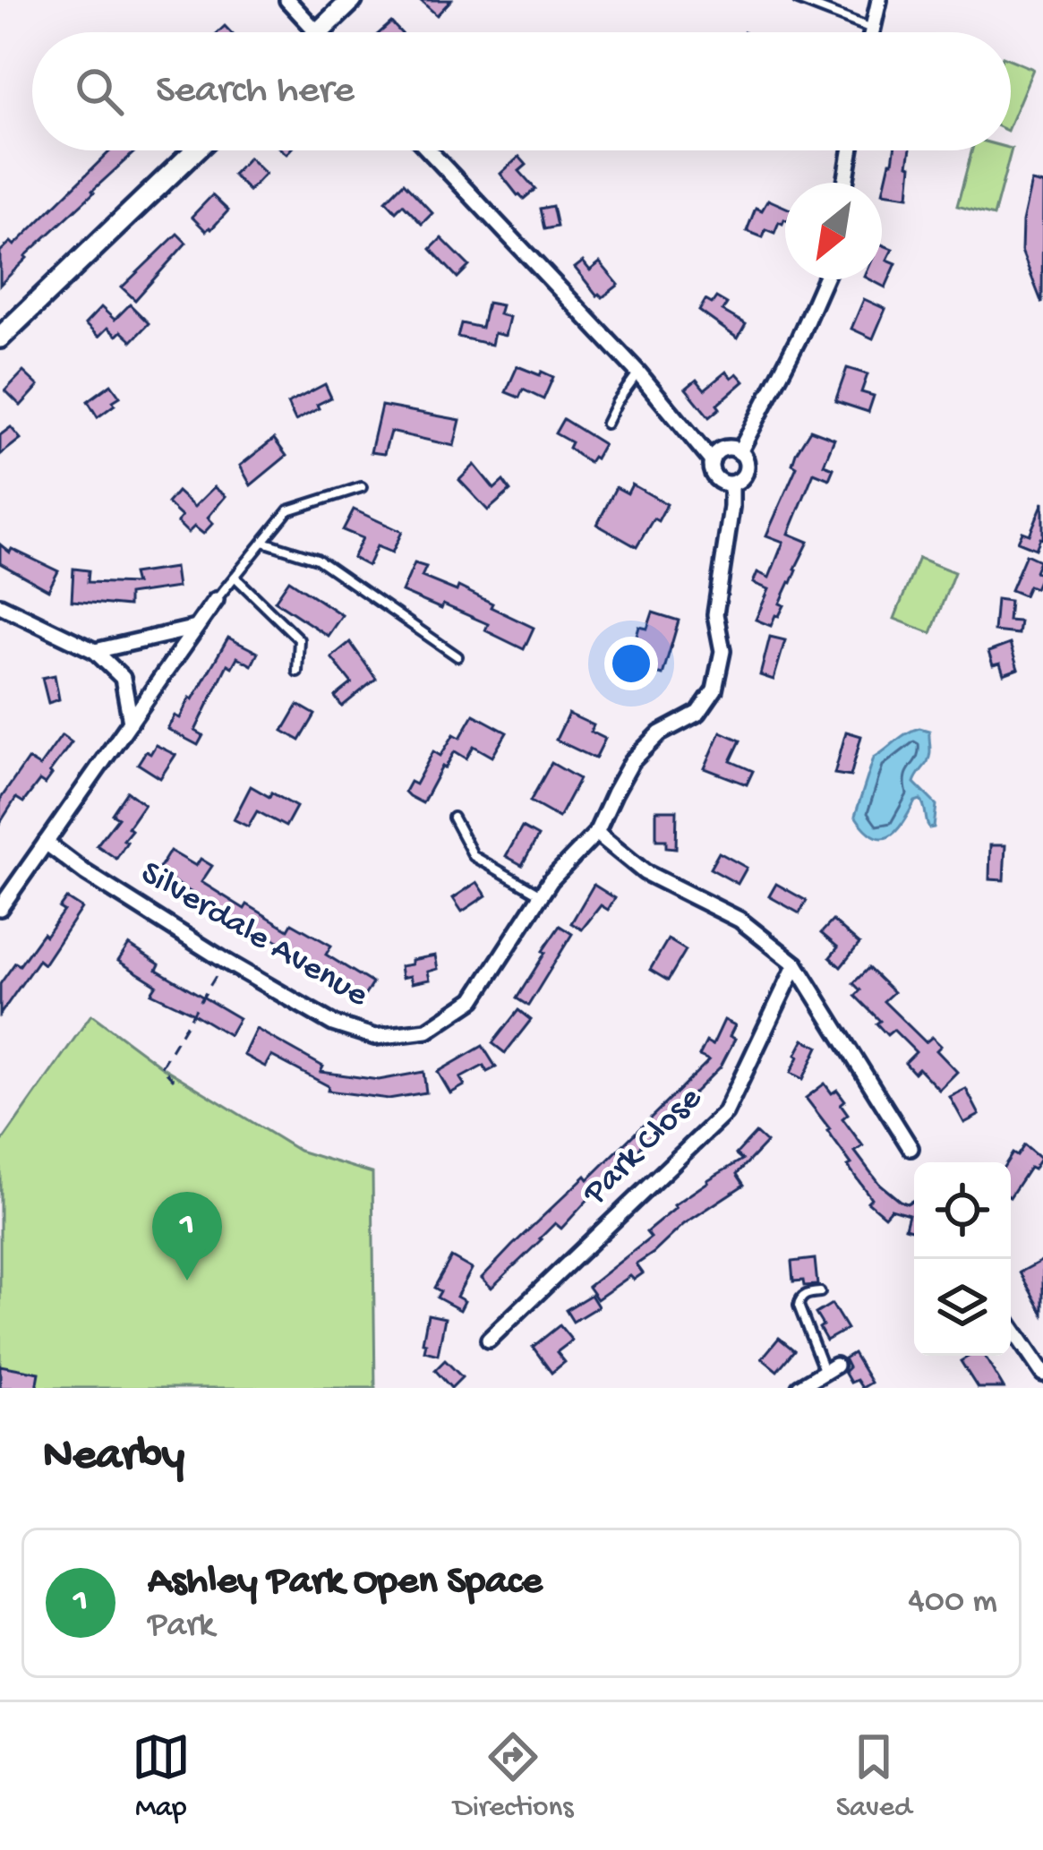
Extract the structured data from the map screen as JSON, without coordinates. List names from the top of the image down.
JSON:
{
  "streets": {
    "street": ["Silverdale Avenue", "Park Close"]
  },
  "north": "bottom left",
  "page": {
    "search": "Search here",
    "pins": "1",
    "heading": "Nearby",
    "list": [
      {
        "mark": "1",
        "name": "Ashley Park Open Space",
        "note": "Park",
        "value": "400 m"
      }
    ],
    "nav": ["Map", "Directions", "Saved"]
  }
}
